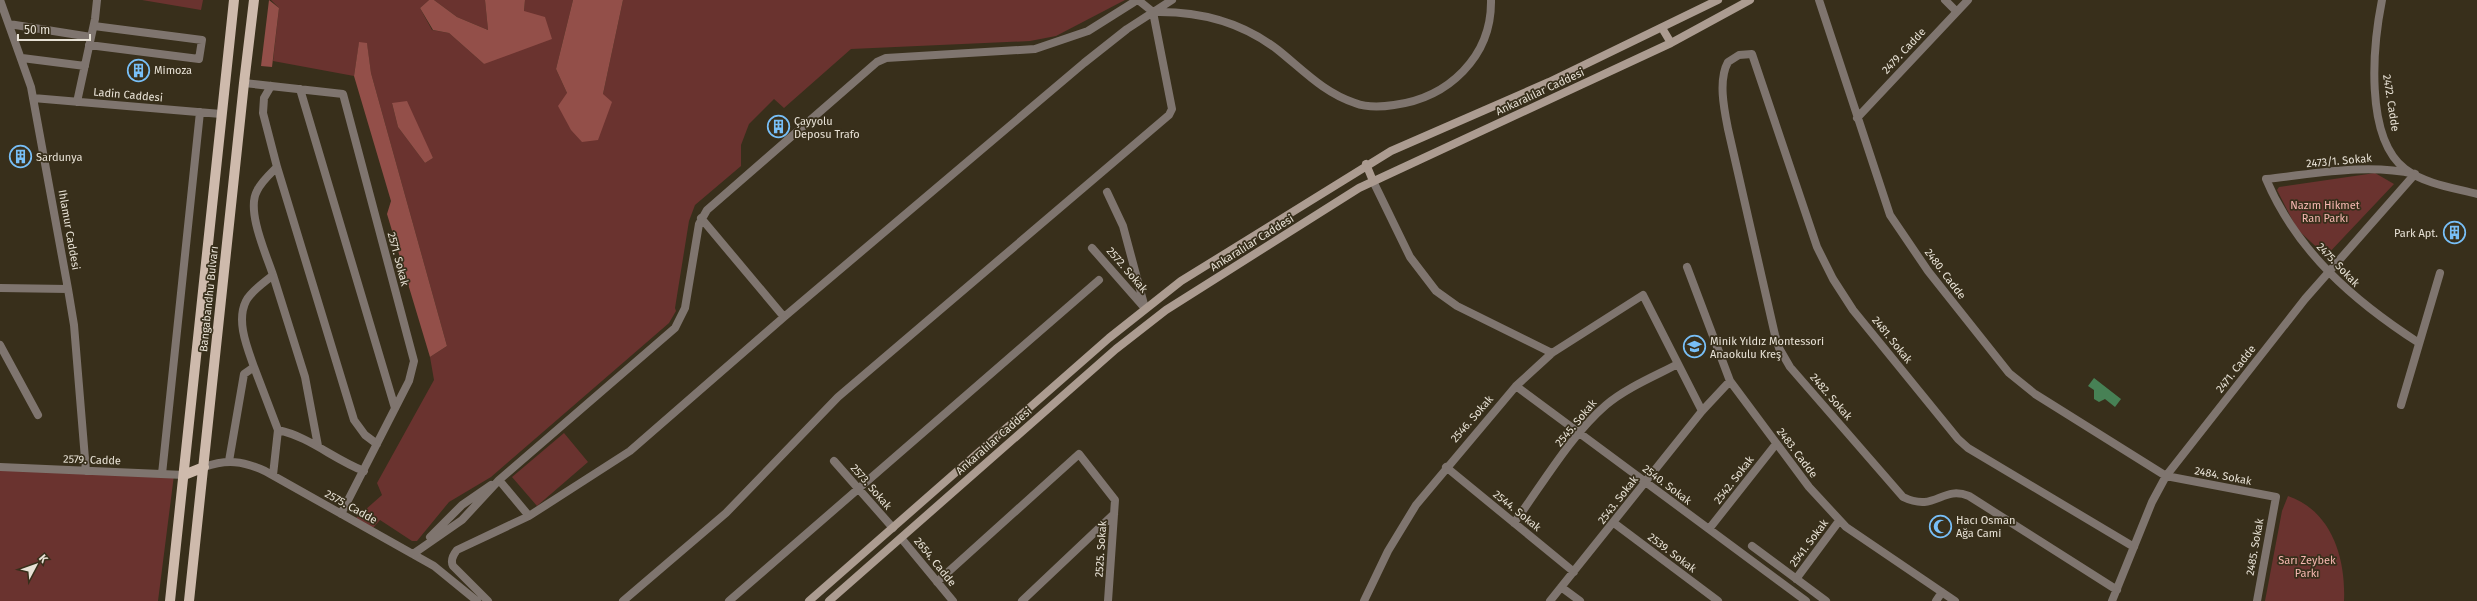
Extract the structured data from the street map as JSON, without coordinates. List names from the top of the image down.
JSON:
{
  "streets": {
    "main road": ["Ankaralılar Caddesi", "Bangabandhu Bulvarı"],
    "street": [
      "2479. Cadde",
      "Ladin Caddesi",
      "2472. Cadde",
      "2473/1. Sokak",
      "Ihlamur Caddesi",
      "2571. Sokak",
      "2475. Sokak",
      "2572. Sokak",
      "2480. Cadde",
      "2481. Sokak",
      "2471. Cadde",
      "2482. Sokak",
      "2546. Sokak",
      "2545. Sokak",
      "2483. Cadde",
      "2579. Cadde",
      "2484. Sokak",
      "2542. Sokak",
      "2540. Sokak",
      "2573. Sokak",
      "2543. Sokak",
      "2575. Cadde",
      "2544. Sokak",
      "2541. Sokak",
      "2485. Sokak",
      "2525. Sokak",
      "2539. Sokak",
      "2654. Cadde"
    ]
  },
  "crossings": [
    ["2479. Cadde", "2480. Cadde"],
    ["Ankaralılar Caddesi", "2572. Sokak"],
    ["Ankaralılar Caddesi", "2573. Sokak"],
    ["Ankaralılar Caddesi", "2654. Cadde"],
    ["Ladin Caddesi", "Ihlamur Caddesi"],
    ["Ladin Caddesi", "Bangabandhu Bulvarı"],
    ["2472. Cadde", "2473/1. Sokak"],
    ["2472. Cadde", "2471. Cadde"],
    ["2473/1. Sokak", "2475. Sokak"],
    ["2473/1. Sokak", "2471. Cadde"],
    ["Ihlamur Caddesi", "2579. Cadde"],
    ["2571. Sokak", "Bangabandhu Bulvarı"],
    ["2571. Sokak", "2575. Cadde"],
    ["2475. Sokak", "2471. Cadde"],
    ["2480. Cadde", "2471. Cadde"],
    ["2480. Cadde", "2484. Sokak"],
    ["Bangabandhu Bulvarı", "2579. Cadde"],
    ["Bangabandhu Bulvarı", "2575. Cadde"],
    ["2481. Sokak", "2471. Cadde"],
    ["2481. Sokak", "2482. Sokak"],
    ["2471. Cadde", "2482. Sokak"],
    ["2471. Cadde", "2484. Sokak"],
    ["2546. Sokak", "2545. Sokak"],
    ["2546. Sokak", "2540. Sokak"],
    ["2546. Sokak", "2544. Sokak"],
    ["2545. Sokak", "2540. Sokak"],
    ["2545. Sokak", "2544. Sokak"],
    ["2483. Cadde", "2542. Sokak"],
    ["2483. Cadde", "2543. Sokak"],
    ["2483. Cadde", "2541. Sokak"],
    ["2484. Sokak", "2485. Sokak"],
    ["2542. Sokak", "2540. Sokak"],
    ["2540. Sokak", "2543. Sokak"],
    ["2543. Sokak", "2544. Sokak"],
    ["2543. Sokak", "2539. Sokak"],
    ["2525. Sokak", "2654. Cadde"]
  ],
  "parks": ["Nazım Hikmet Ran Parkı", "Sarı Zeybek Parkı"],
  "places": {
    "building": [
      "Mimoza",
      "Çayyolu Deposu Trafo",
      "Sardunya",
      "Park Apt."
    ],
    "school or university": ["Minik Yıldız Montessori Anaokulu Kreş"],
    "mosque": ["Hacı Osman Ağa Cami"]
  },
  "scale_bar": "50 m",
  "north": "top right"
}
